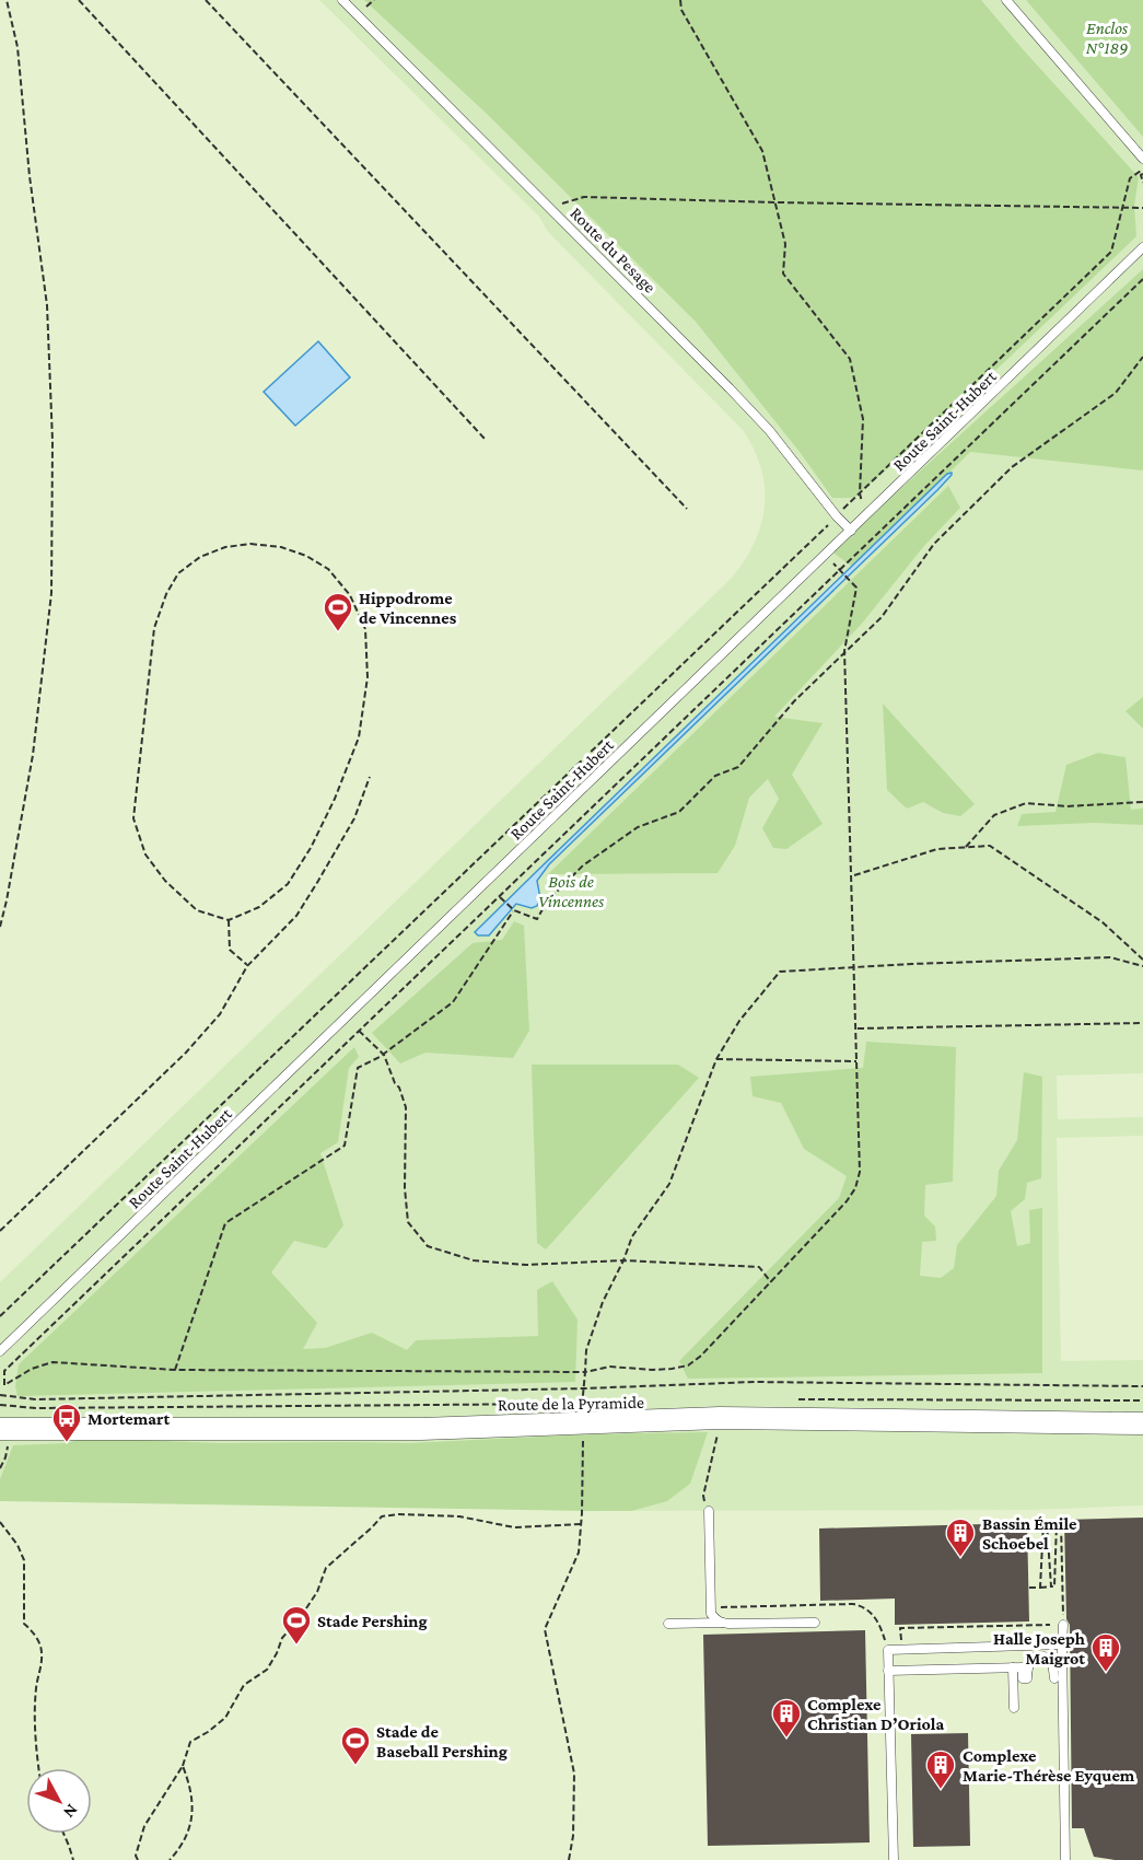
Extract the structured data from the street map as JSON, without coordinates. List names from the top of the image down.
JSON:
{
  "streets": {
    "street": ["Route de la Pyramide"],
    "lane": ["Route du Pesage", "Route Saint-Hubert"]
  },
  "crossings": [
    ["Route du Pesage", "Route Saint-Hubert"]
  ],
  "parks": ["Enclos N°189", "Bois de Vincennes"],
  "places": {
    "sports": ["Hippodrome de Vincennes", "Stade Pershing", "Stade de Baseball Pershing"],
    "bus stop": ["Mortemart"],
    "building": [
      "Bassin Émile Schoebel",
      "Halle Joseph Maigrot",
      "Complexe Christian D’Oriola",
      "Complexe Marie-Thérèse Eyquem"
    ]
  },
  "north": "bottom right"
}
